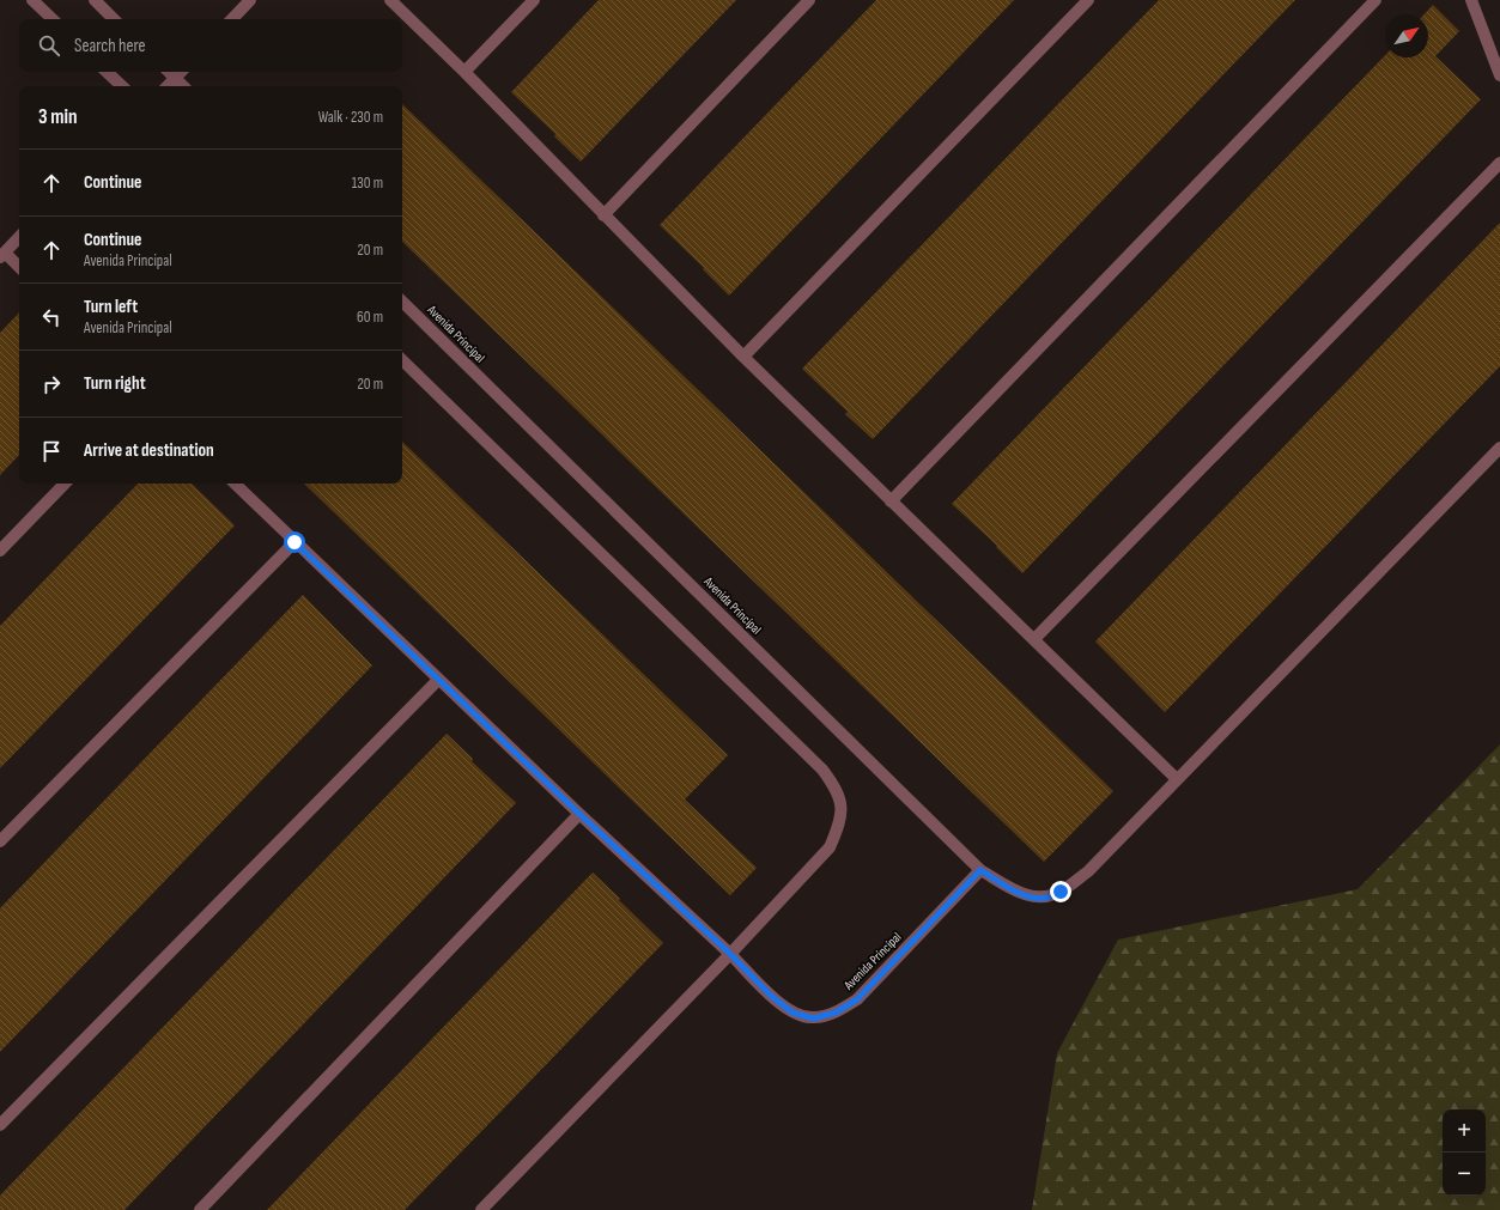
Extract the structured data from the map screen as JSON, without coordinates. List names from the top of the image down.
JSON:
{
  "streets": {
    "street": ["Avenida Principal"]
  },
  "north": "top right",
  "page": {
    "search": "Search here",
    "heading": ["3 min", "Walk · 230 m"],
    "list": [
      ["Continue", "130 m"],
      ["Continue", "Avenida Principal", "20 m"],
      ["Turn left", "Avenida Principal", "60 m"],
      ["Turn right", "20 m"],
      "Arrive at destination"
    ],
    "map_buttons": ["+", "−"]
  }
}
